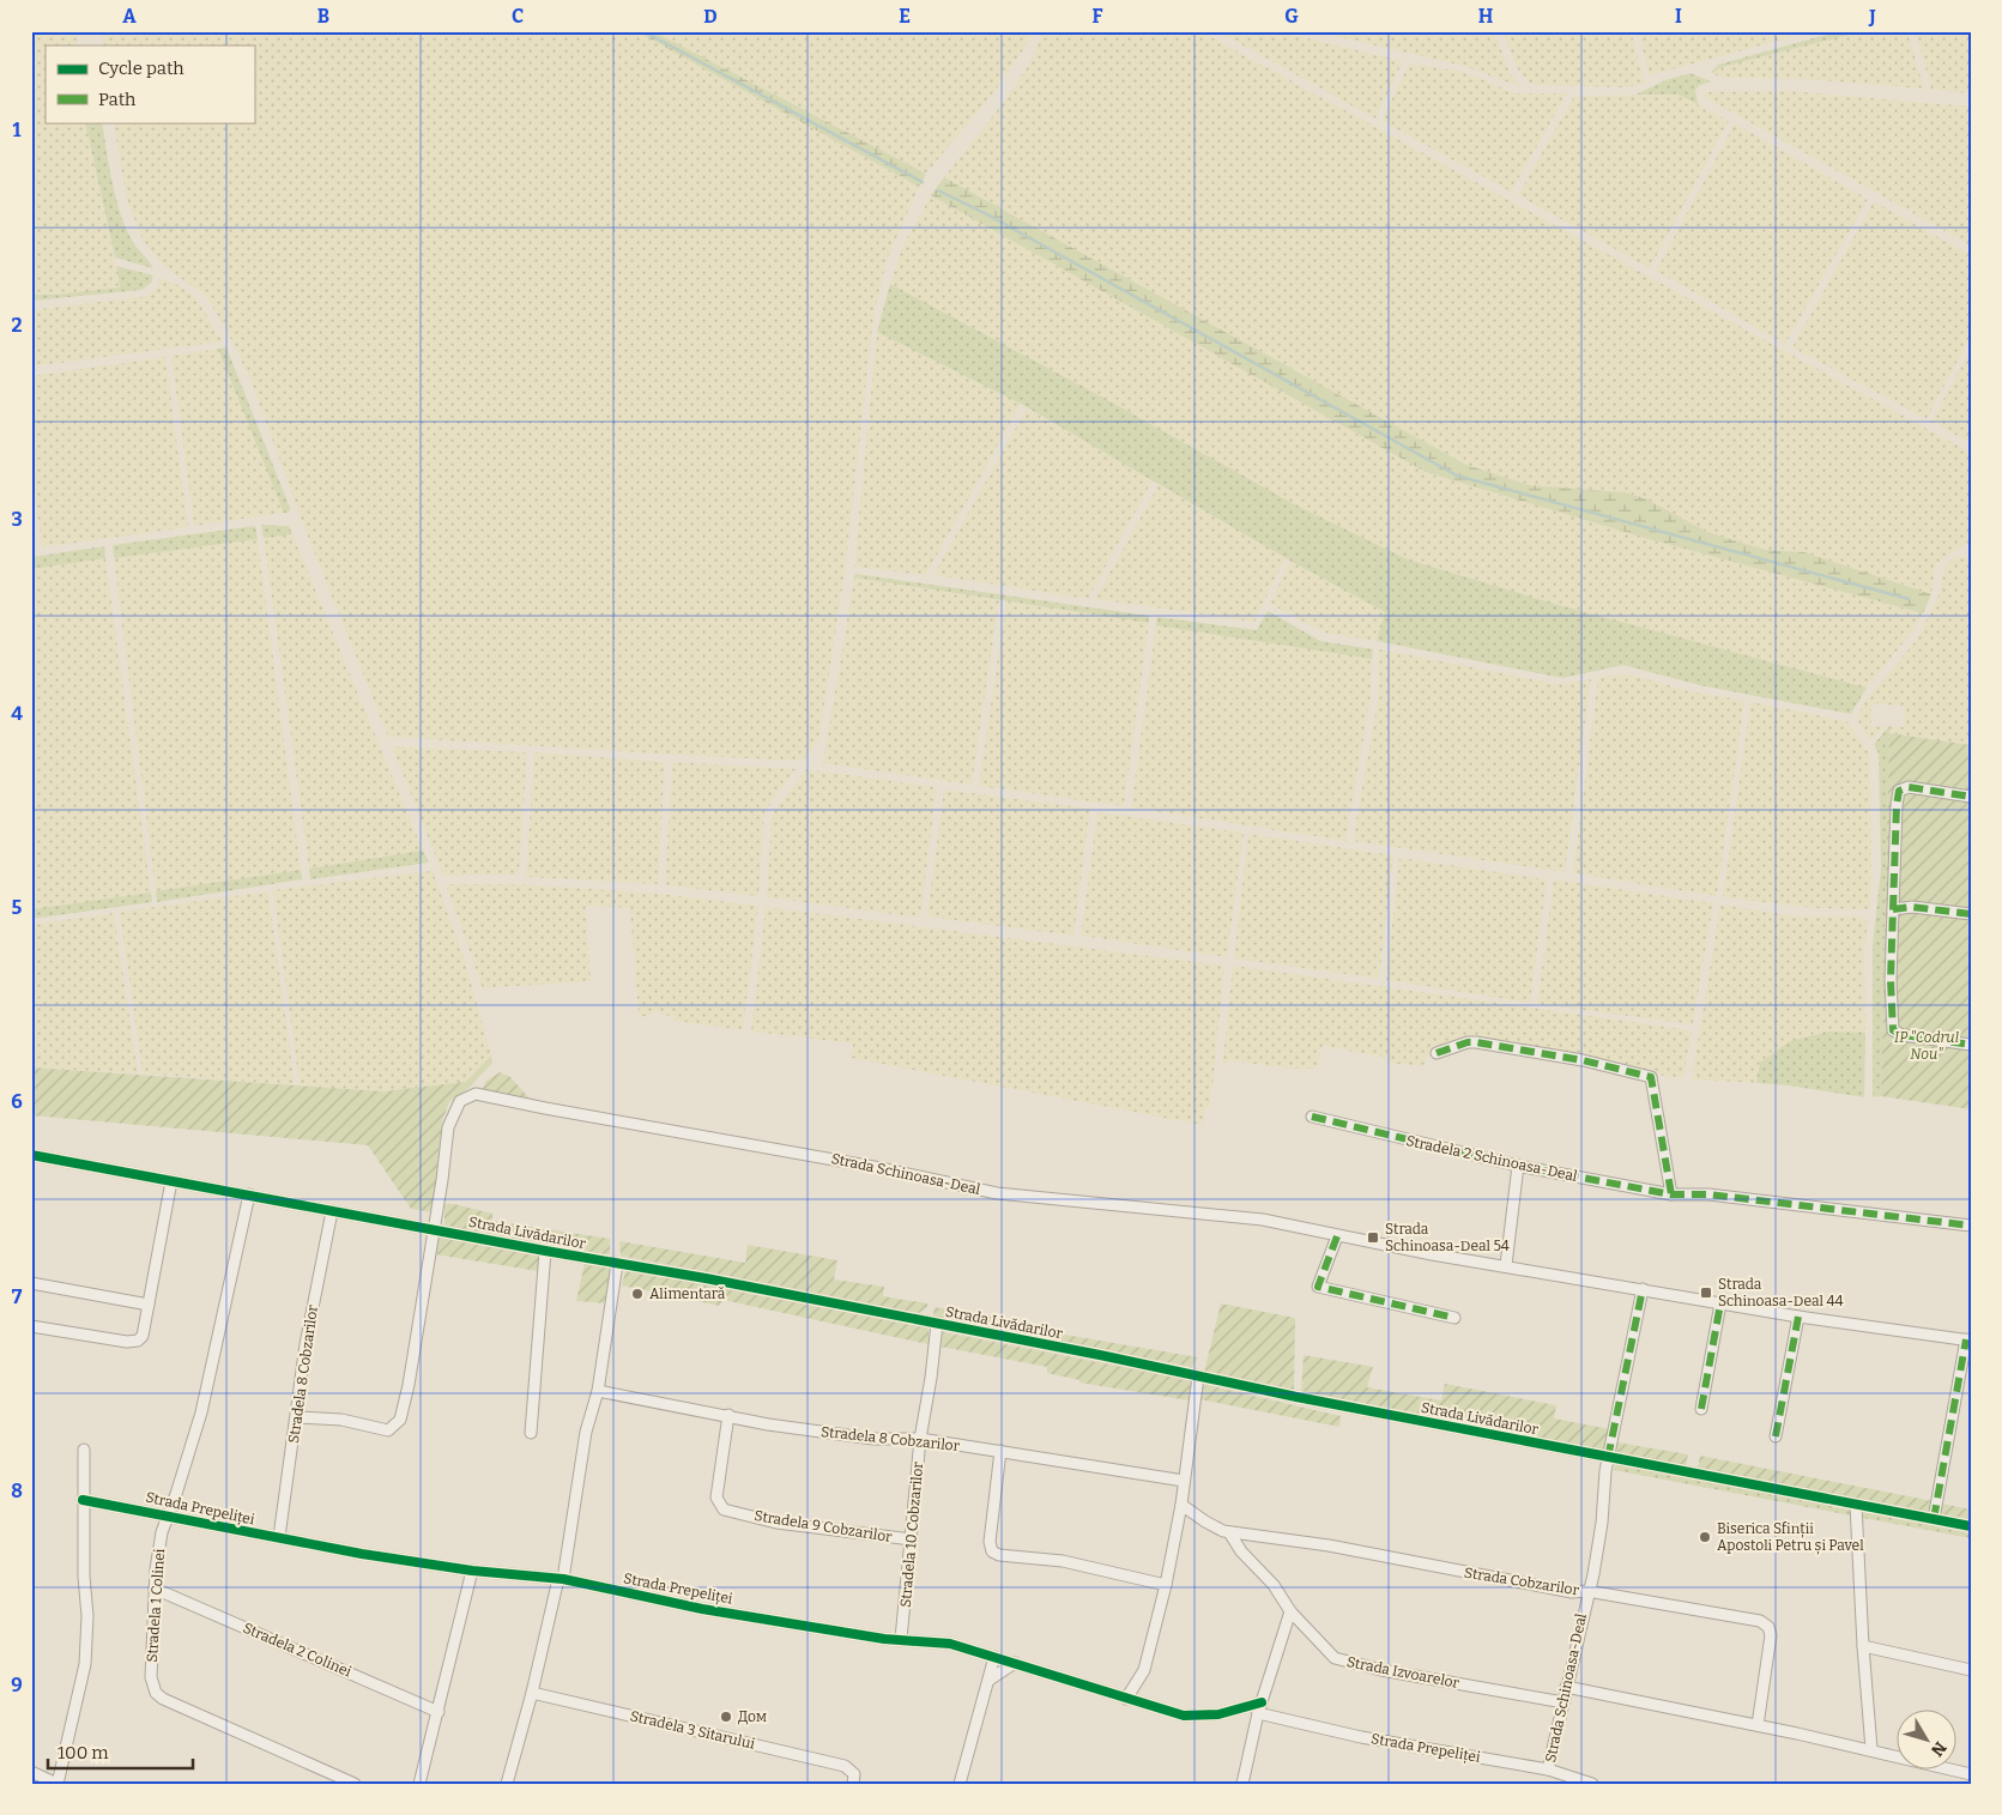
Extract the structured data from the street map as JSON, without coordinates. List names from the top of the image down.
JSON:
{
  "streets": {
    "street": [
      "Stradela 2 Schinoasa-Deal",
      "Strada Schinoasa-Deal",
      "Strada Livădarilor",
      "Stradela 8 Cobzarilor",
      "Strada Prepeliței",
      "Stradela 9 Cobzarilor",
      "Stradela 10 Cobzarilor",
      "Strada Cobzarilor",
      "Stradela 1 Colinei",
      "Stradela 2 Colinei",
      "Strada Izvoarelor",
      "Stradela 3 Sitarului"
    ]
  },
  "crossings": [
    ["Strada Schinoasa-Deal", "Strada Livădarilor"],
    ["Strada Schinoasa-Deal", "Strada Prepeliței"],
    ["Strada Schinoasa-Deal", "Strada Cobzarilor"],
    ["Strada Schinoasa-Deal", "Strada Izvoarelor"],
    ["Strada Livădarilor", "Stradela 8 Cobzarilor"],
    ["Strada Livădarilor", "Strada Prepeliței"],
    ["Strada Livădarilor", "Stradela 10 Cobzarilor"],
    ["Stradela 8 Cobzarilor", "Strada Prepeliței"],
    ["Stradela 8 Cobzarilor", "Stradela 9 Cobzarilor"],
    ["Stradela 8 Cobzarilor", "Stradela 10 Cobzarilor"],
    ["Strada Prepeliței", "Stradela 10 Cobzarilor"],
    ["Strada Prepeliței", "Stradela 1 Colinei"],
    ["Stradela 9 Cobzarilor", "Stradela 10 Cobzarilor"],
    ["Strada Cobzarilor", "Strada Izvoarelor"],
    ["Stradela 1 Colinei", "Stradela 2 Colinei"]
  ],
  "parks": ["IP \"Codrul Nou\""],
  "places": {
    "transit": ["Strada Schinoasa-Deal 54", "Strada Schinoasa-Deal 44"],
    "other": ["Alimentară", "Biserica Sfinții Apostoli Petru și Pavel", "Дом"]
  },
  "legend": ["Cycle path", "Path"],
  "scale_bar": "100 m",
  "north": "bottom right",
  "grid": {
    "columns": [
      "A",
      "B",
      "C",
      "D",
      "E",
      "F",
      "G",
      "H",
      "I",
      "J"
    ],
    "rows": [
      "1",
      "2",
      "3",
      "4",
      "5",
      "6",
      "7",
      "8",
      "9"
    ]
  }
}
